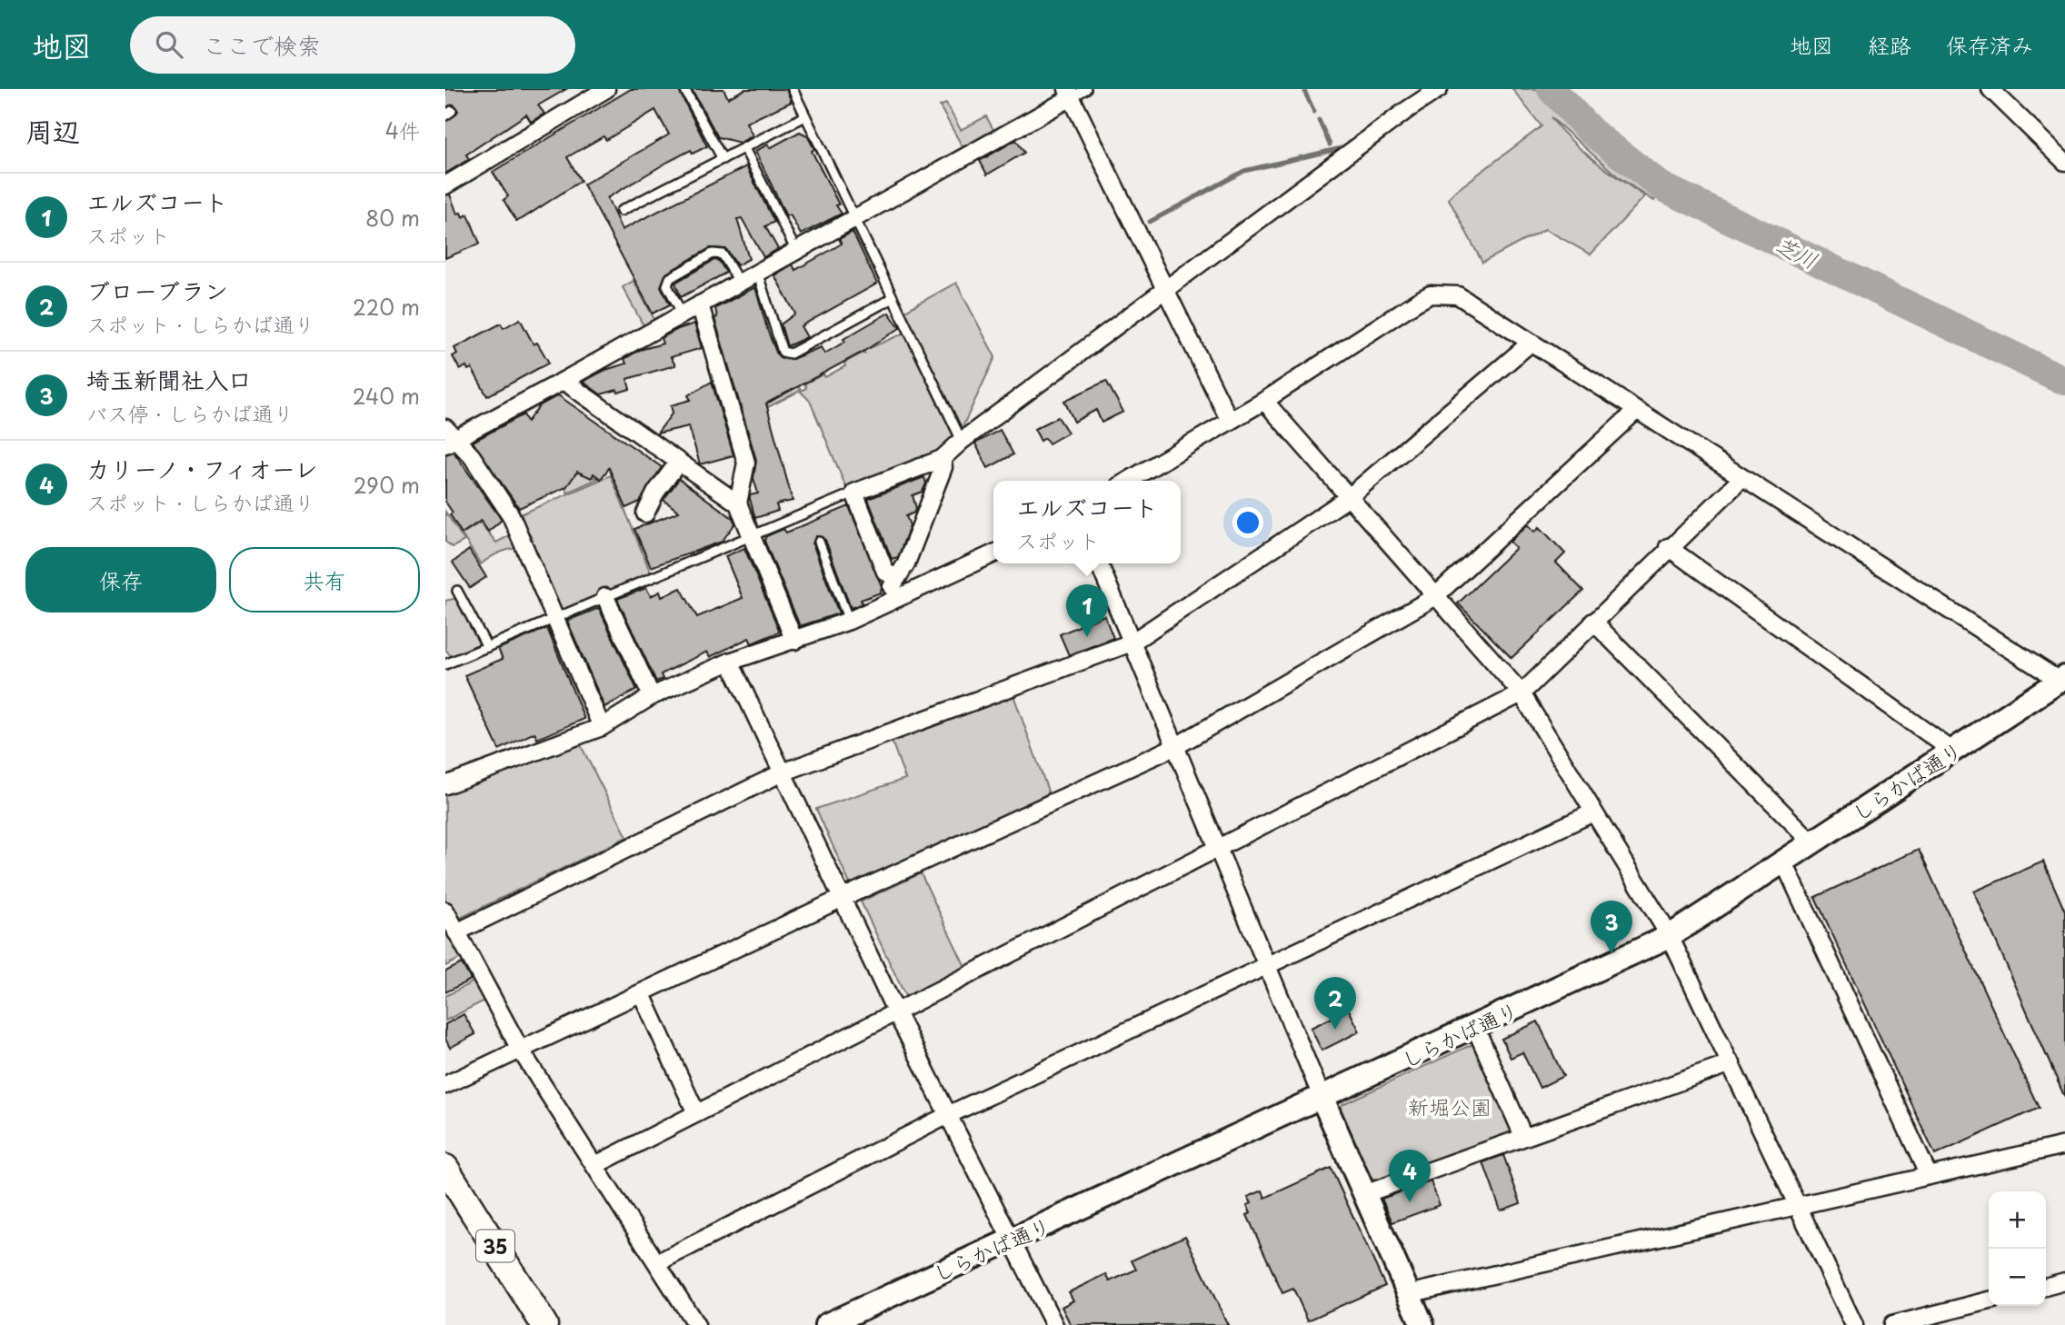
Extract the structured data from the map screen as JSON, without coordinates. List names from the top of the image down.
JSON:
{
  "streets": {
    "main road": ["35"],
    "street": ["しらかば通り"]
  },
  "water": ["芝川"],
  "parks": ["新堀公園"],
  "page": {
    "header": "地図",
    "search": "ここで検索",
    "nav": ["地図", "経路", "保存済み"],
    "heading": ["周辺", "4件"],
    "list": [
      {
        "mark": "1",
        "name": "エルズコート",
        "note": "スポット",
        "value": "80 m"
      },
      {
        "mark": "2",
        "name": "ブローブラン",
        "note": "スポット · しらかば通り",
        "value": "220 m"
      },
      {
        "mark": "3",
        "name": "埼玉新聞社入口",
        "note": "バス停 · しらかば通り",
        "value": "240 m"
      },
      {
        "mark": "4",
        "name": "カリーノ・フィオーレ",
        "note": "スポット · しらかば通り",
        "value": "290 m"
      }
    ],
    "popup": ["エルズコート", "スポット"],
    "buttons": ["保存", "共有"],
    "pins": [
      "1",
      "3",
      "2",
      "4"
    ],
    "map_buttons": ["+", "−"]
  }
}
